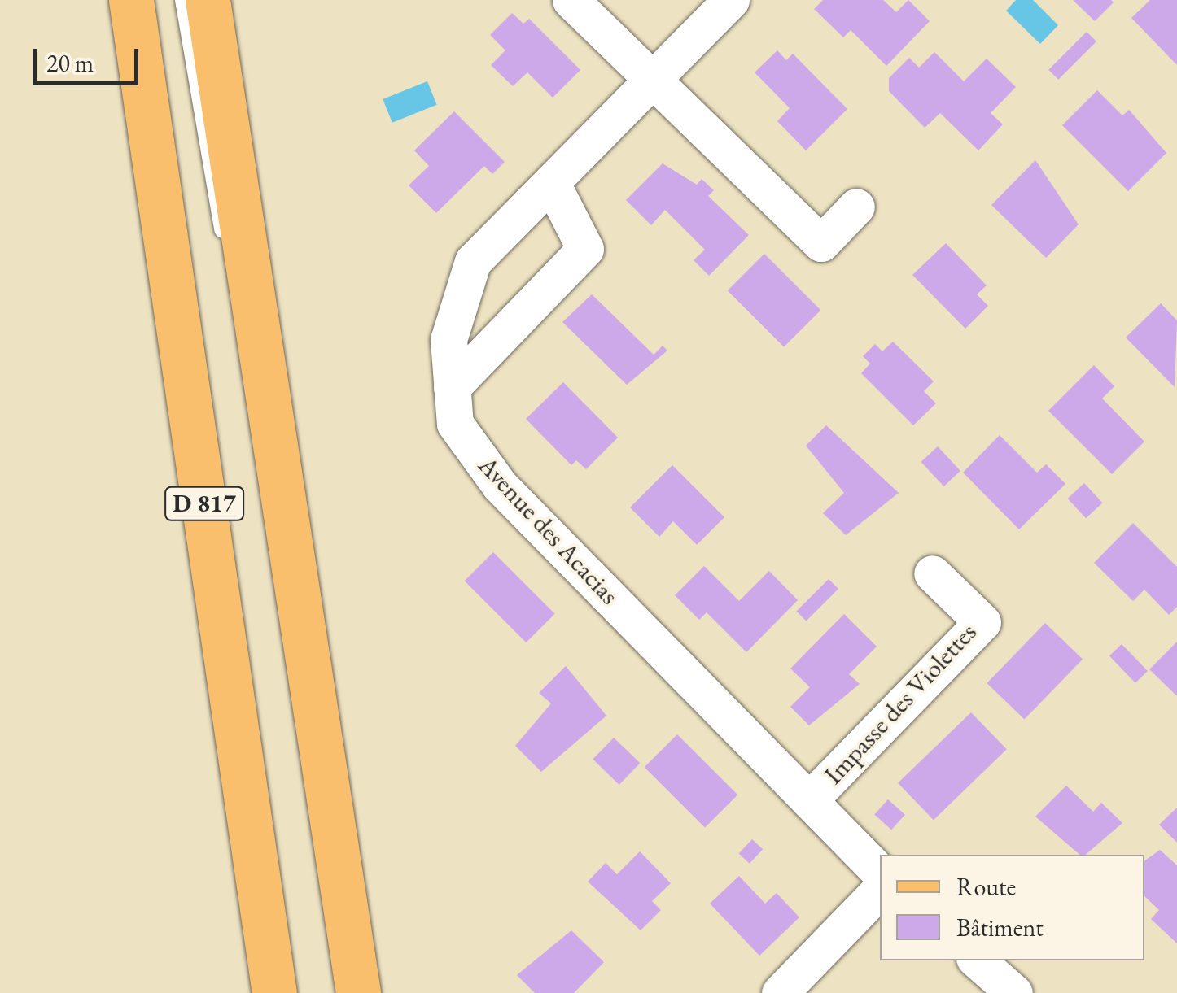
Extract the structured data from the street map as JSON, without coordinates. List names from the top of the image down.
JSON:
{
  "streets": {
    "main road": ["D 817"],
    "street": ["Avenue des Acacias", "Impasse des Violettes"]
  },
  "crossings": [
    ["Avenue des Acacias", "Impasse des Violettes"]
  ],
  "legend": ["Route", "Bâtiment"],
  "scale_bar": "20 m"
}
